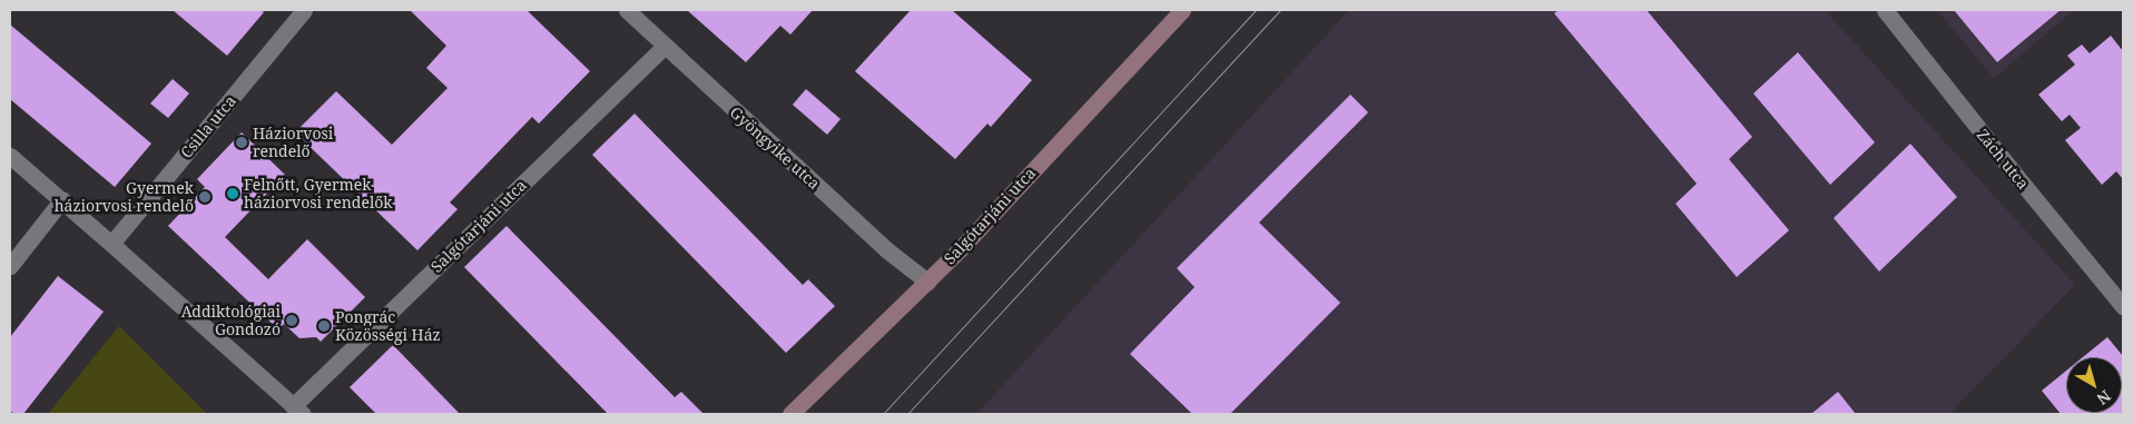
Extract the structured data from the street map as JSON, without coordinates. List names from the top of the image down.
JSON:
{
  "streets": {
    "street": [
      "Csilla utca",
      "Gyöngyike utca",
      "Zách utca",
      "Salgótarjáni utca"
    ]
  },
  "crossings": [
    ["Csilla utca", "Salgótarjáni utca"],
    ["Gyöngyike utca", "Salgótarjáni utca"]
  ],
  "places": [
    "Háziorvosi rendelő",
    "Felnőtt, Gyermek háziorvosi rendelők",
    "Gyermek háziorvosi rendelő",
    "Addiktológiai Gondozó",
    "Pongrác Közösségi Ház"
  ],
  "north": "bottom right"
}
